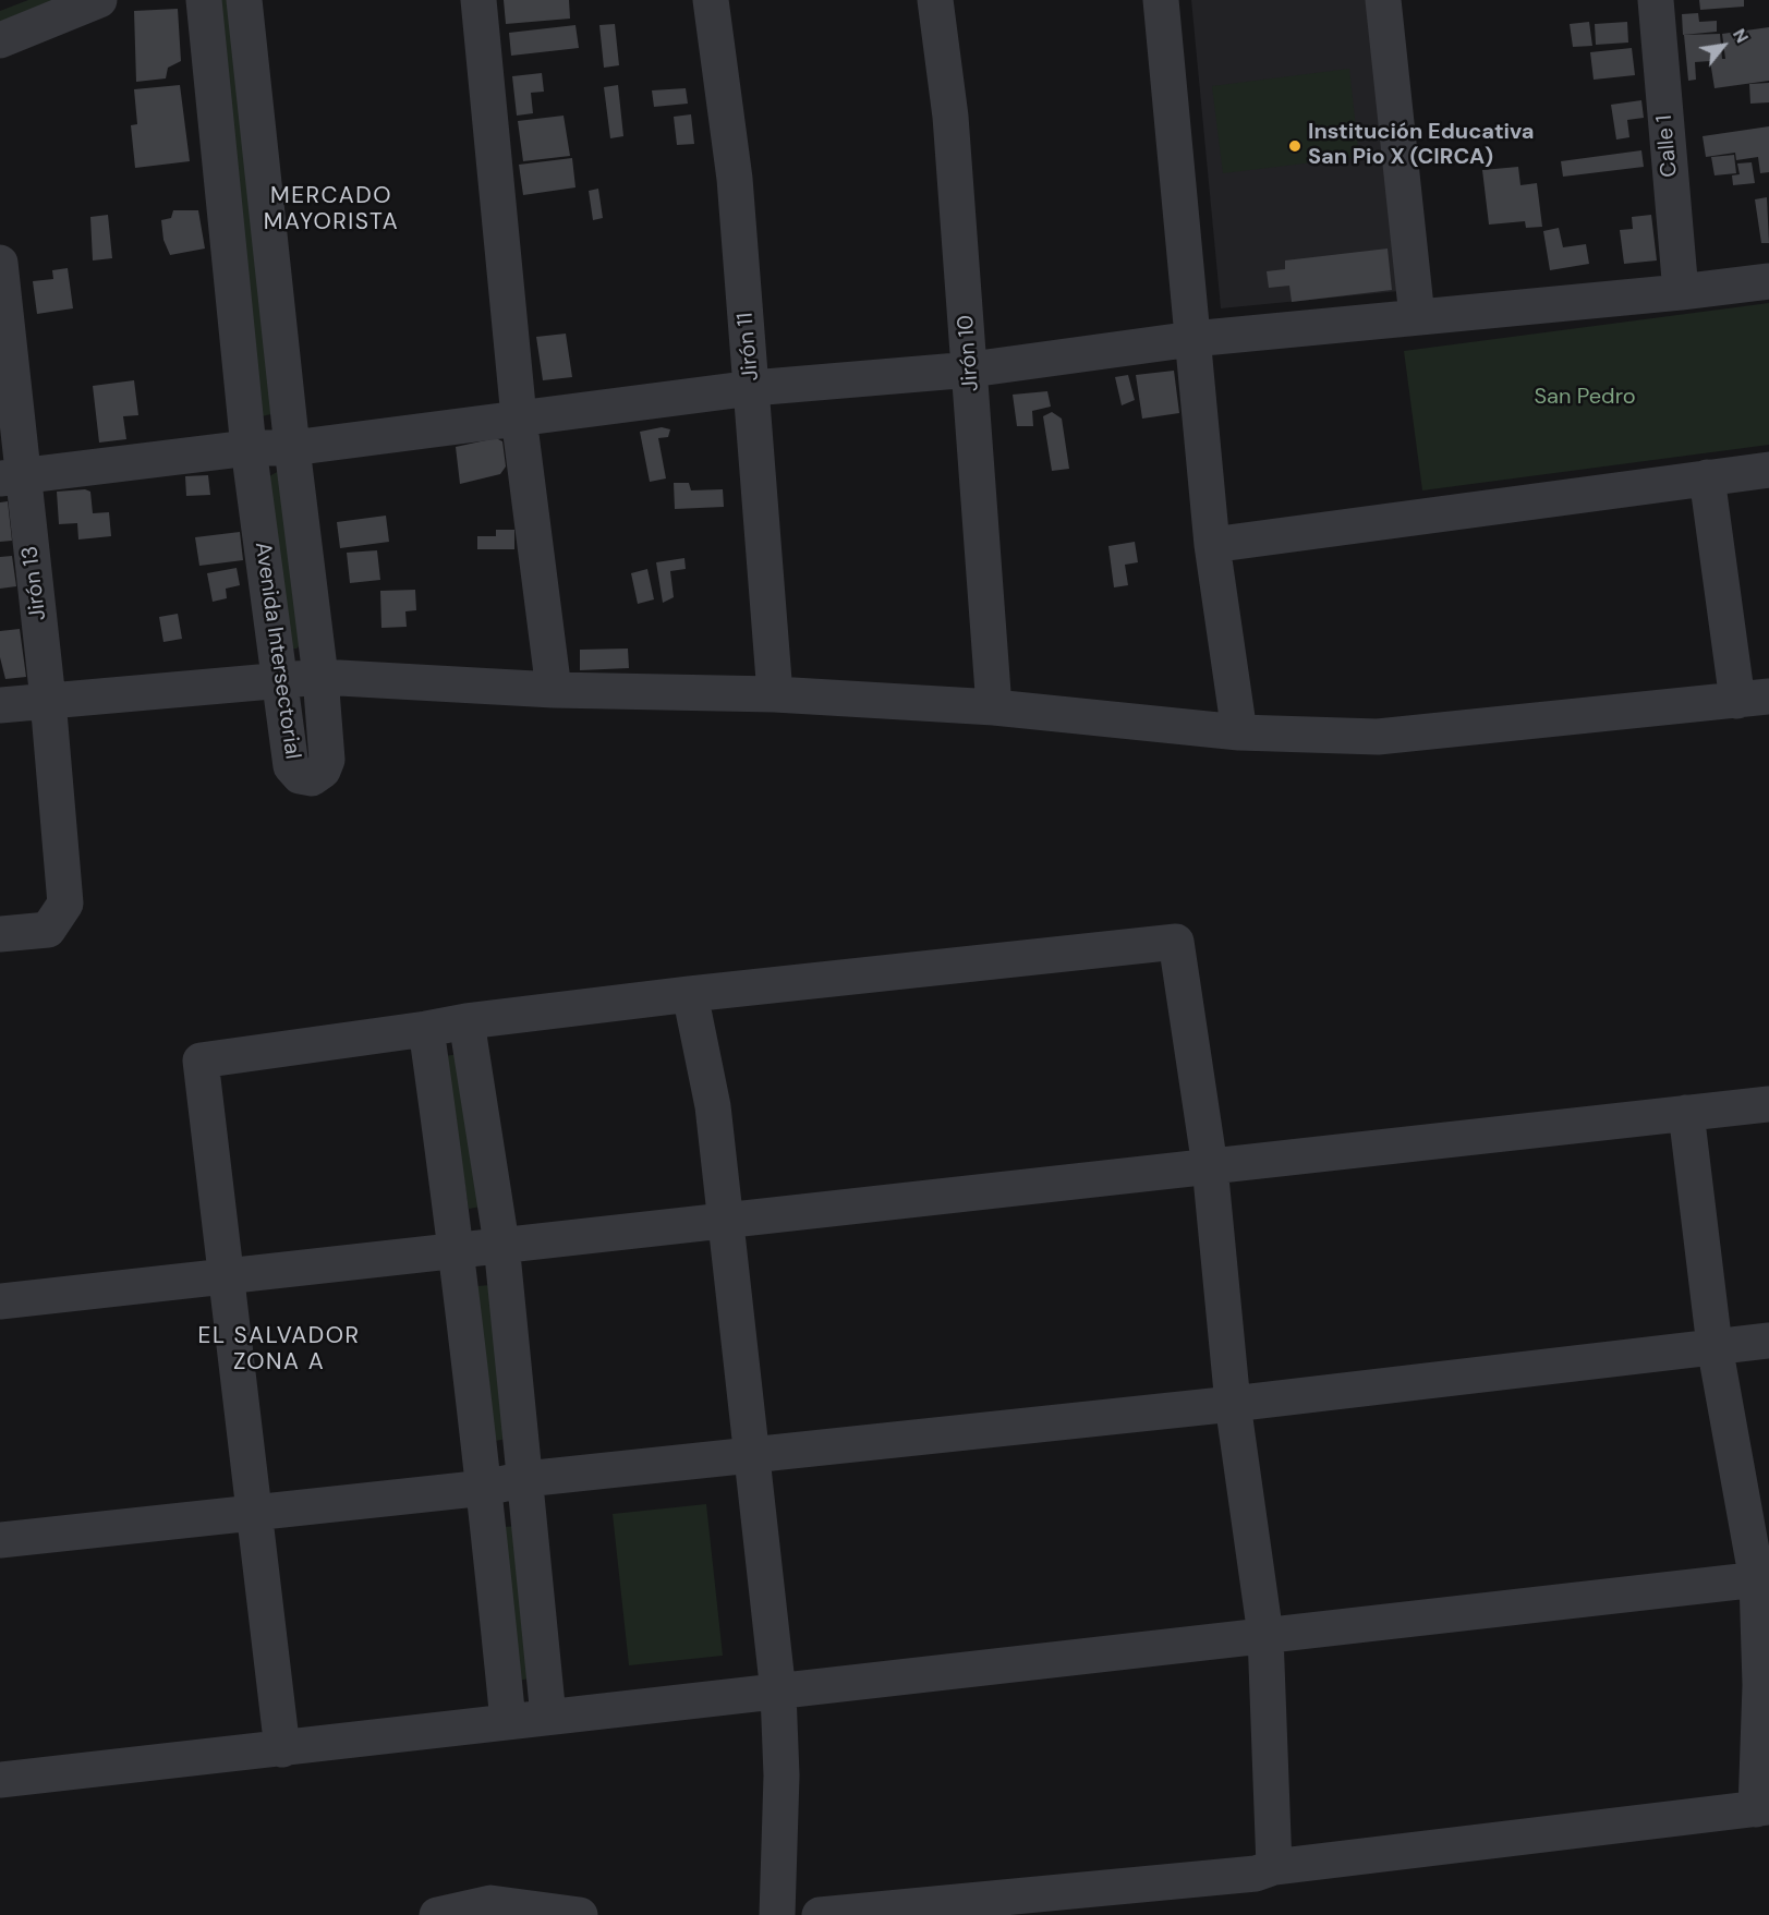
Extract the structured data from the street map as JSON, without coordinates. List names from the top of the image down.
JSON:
{
  "streets": {
    "street": [
      "Calle 1",
      "Jirón 11",
      "Jirón 10",
      "Jirón 13",
      "Avenida Intersectorial"
    ]
  },
  "districts": ["MERCADO MAYORISTA", "EL SALVADOR ZONA A"],
  "parks": ["San Pedro"],
  "places": ["Institución Educativa San Pio X (CIRCA)"],
  "north": "top right"
}
